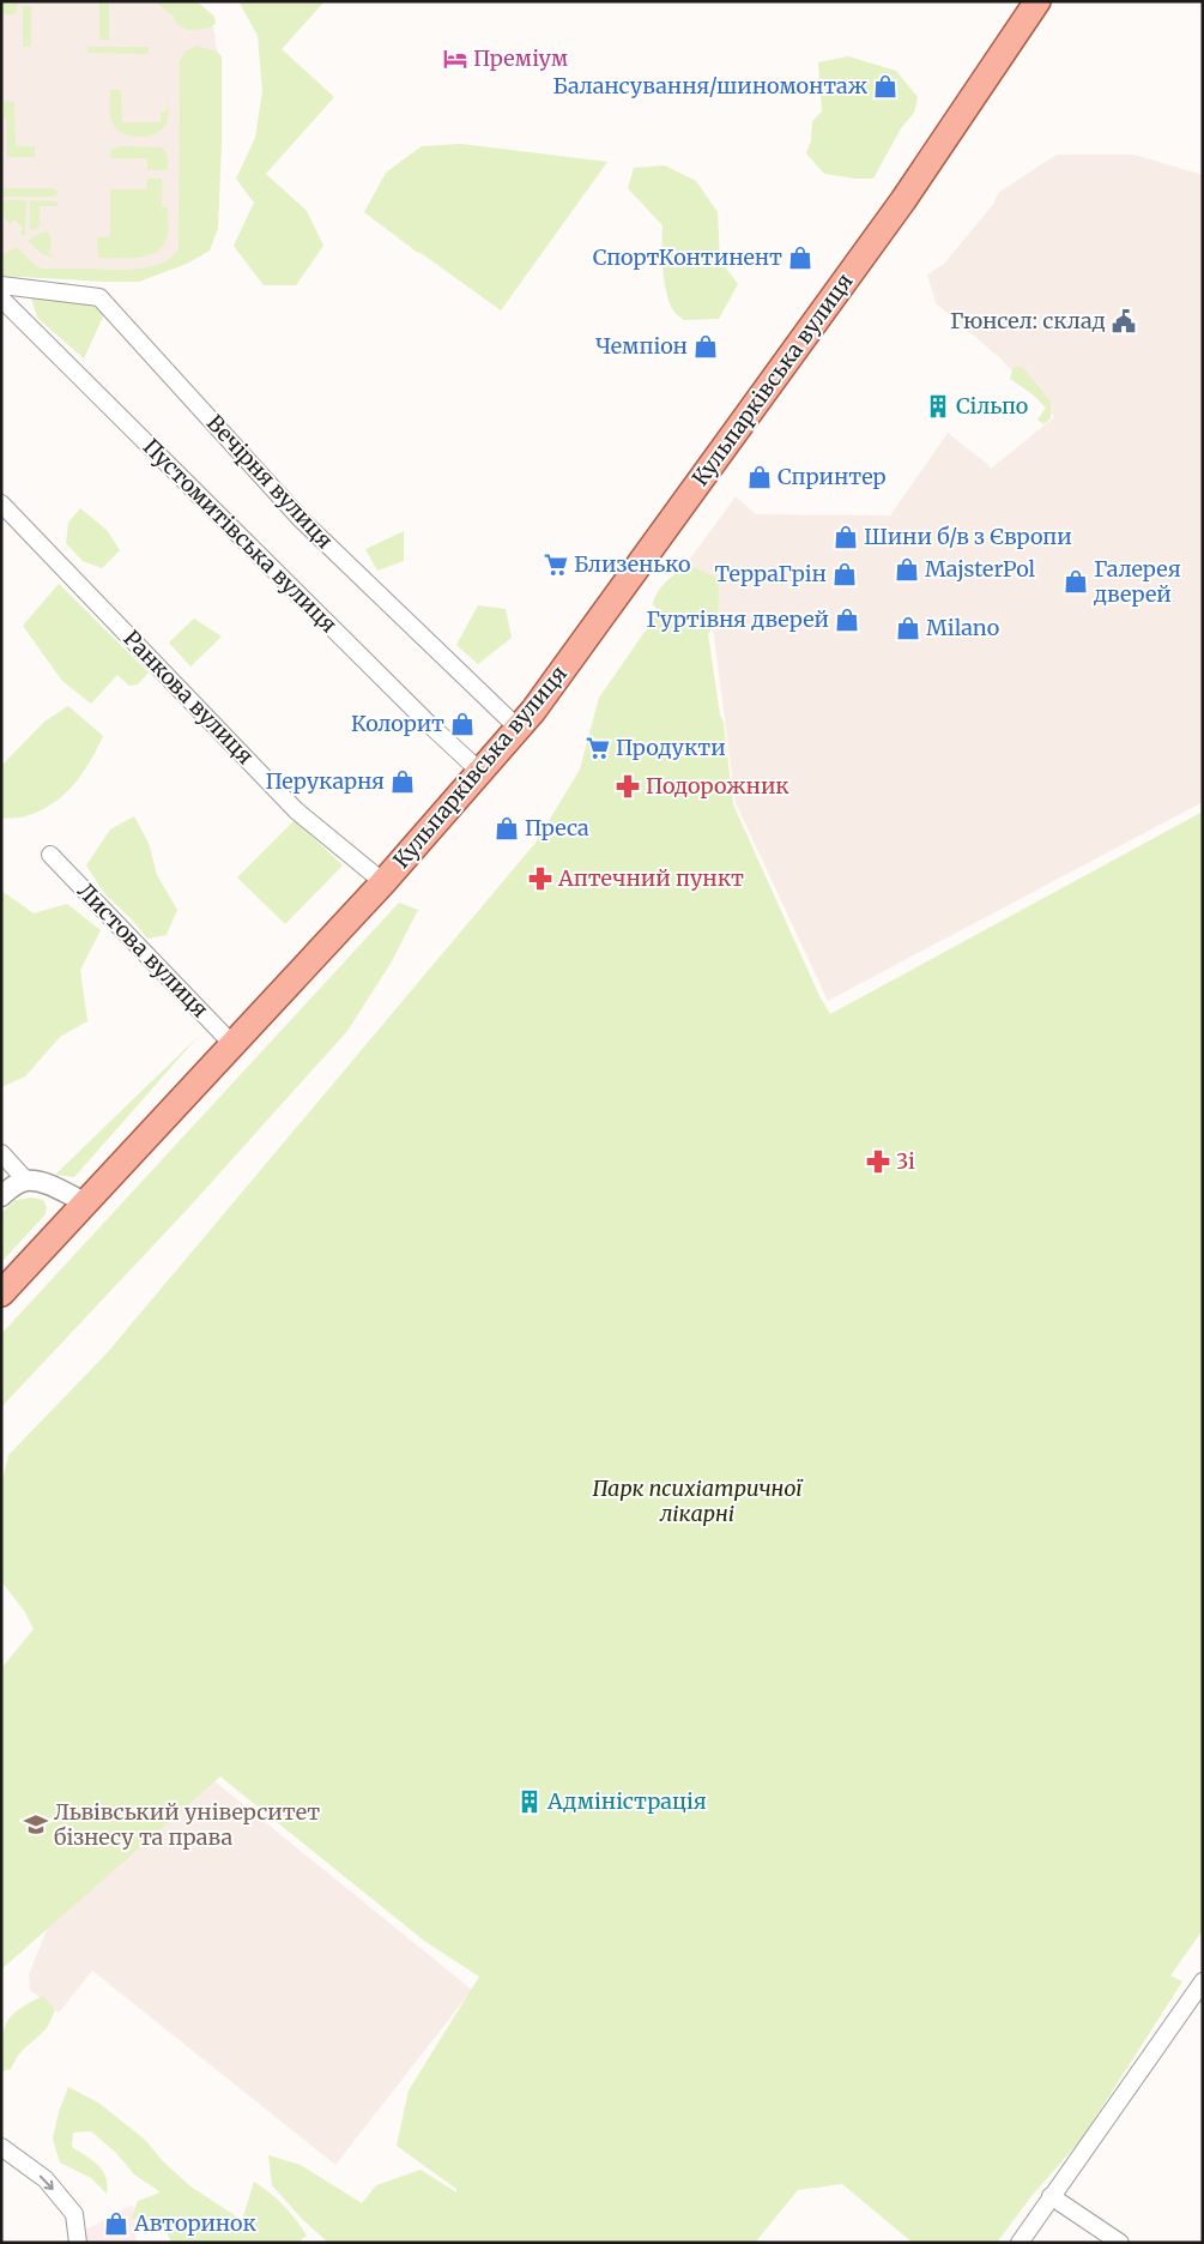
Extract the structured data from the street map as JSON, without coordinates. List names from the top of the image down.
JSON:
{
  "streets": {
    "main road": ["Кульпарківська вулиця"],
    "street": [
      "Вечірня вулиця",
      "Пустомитівська вулиця",
      "Ранкова вулиця",
      "Листова вулиця"
    ]
  },
  "crossings": [
    ["Кульпарківська вулиця", "Вечірня вулиця"],
    ["Кульпарківська вулиця", "Пустомитівська вулиця"],
    ["Кульпарківська вулиця", "Ранкова вулиця"],
    ["Кульпарківська вулиця", "Листова вулиця"]
  ],
  "parks": ["Парк психіатричної лікарні"],
  "places": {
    "hotel": ["Преміум"],
    "shop": [
      "Балансування/шиномонтаж",
      "СпортКонтинент",
      "Чемпіон",
      "Спринтер",
      "Шини б/в з Європи",
      "MajsterPol",
      "ТерраГрін",
      "Галерея дверей",
      "Гуртівня дверей",
      "Milano",
      "Колорит",
      "Перукарня",
      "Преса",
      "Авторинок"
    ],
    "public building": ["Гюнсел: склад"],
    "building": ["Сільпо", "Адміністрація"],
    "supermarket": ["Близенько", "Продукти"],
    "pharmacy": ["Подорожник", "Аптечний пункт", "3і"],
    "school or university": ["Львівський університет бізнесу та права"]
  }
}
